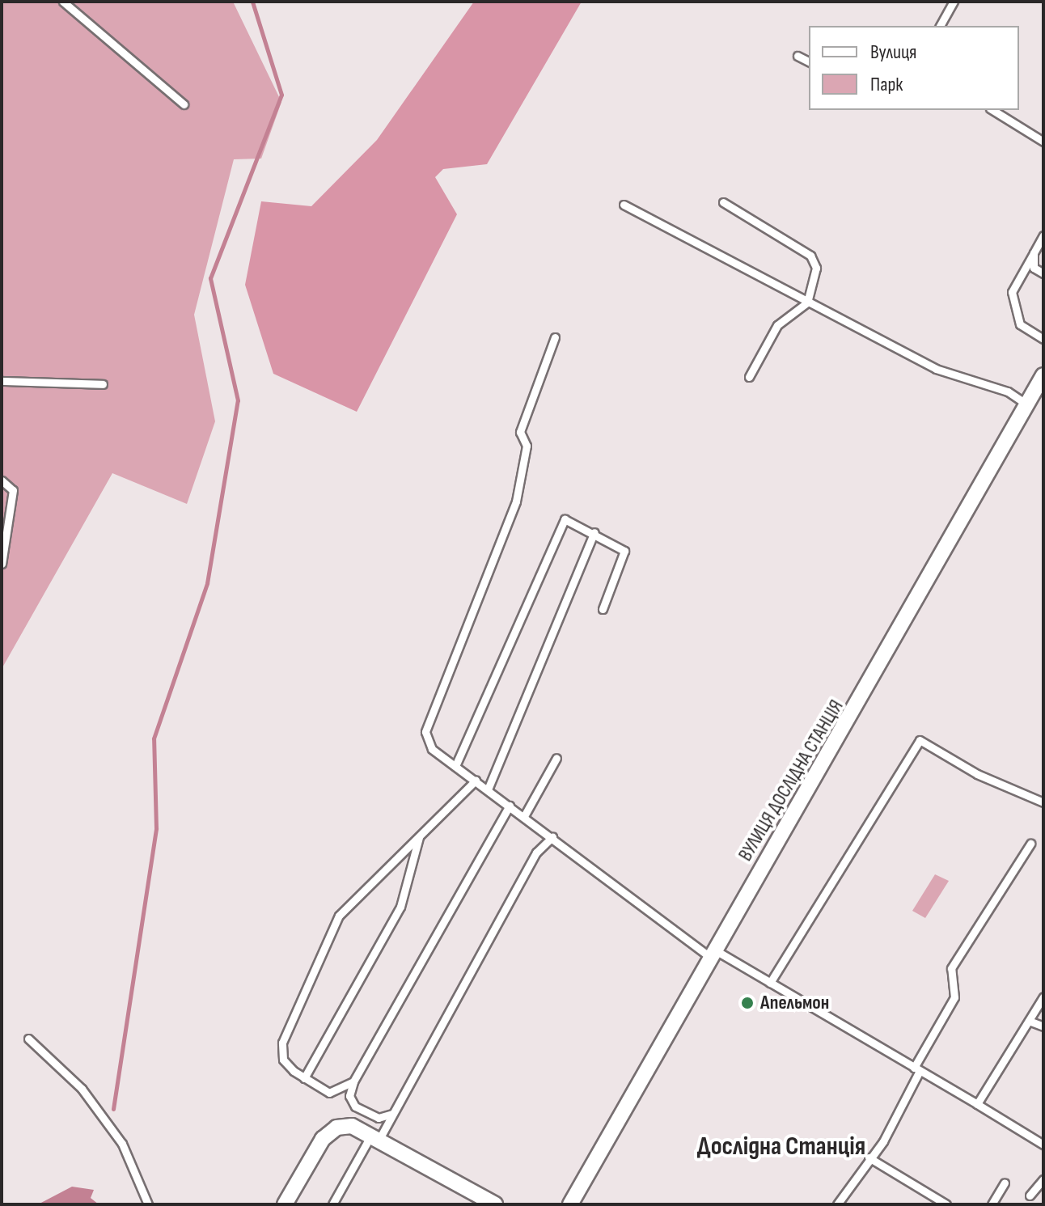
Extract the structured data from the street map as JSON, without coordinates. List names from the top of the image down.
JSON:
{
  "streets": {
    "street": ["ВУЛИЦЯ ДОСЛІДНА СТАНЦІЯ"]
  },
  "districts": ["Дослідна Станція"],
  "places": ["Апельмон"],
  "legend": ["Вулиця", "Парк"]
}
